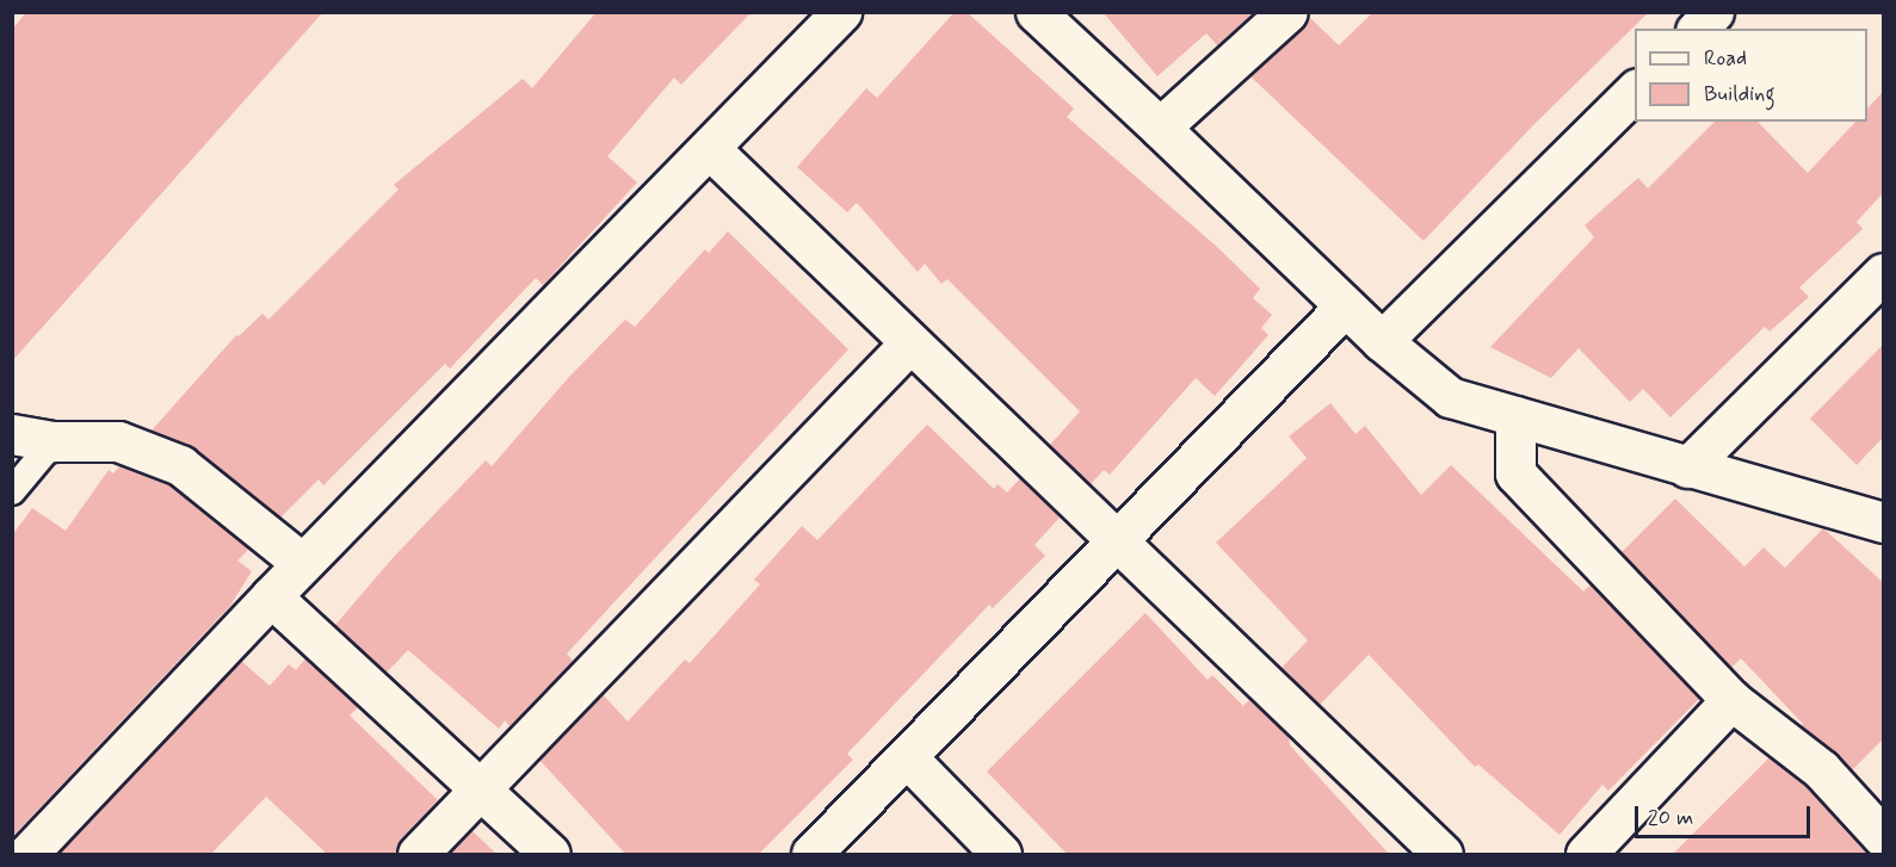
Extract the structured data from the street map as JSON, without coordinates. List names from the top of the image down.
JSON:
{
  "legend": ["Road", "Building"],
  "scale_bar": "20 m"
}
